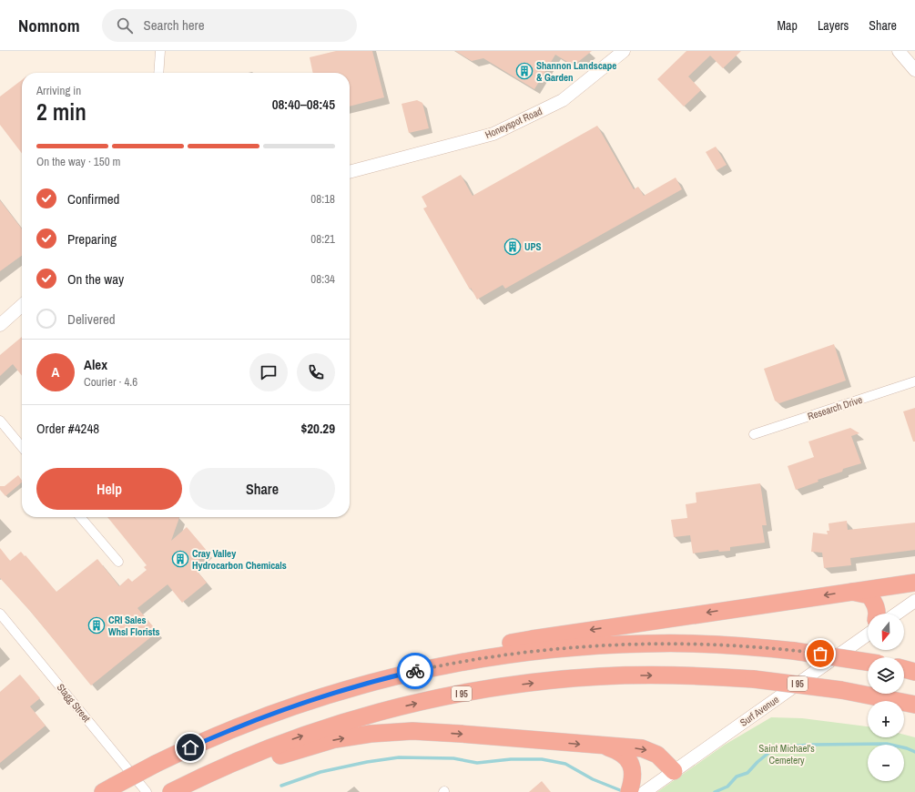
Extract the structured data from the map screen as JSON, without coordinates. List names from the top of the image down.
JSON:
{
  "streets": {
    "highway": ["I 95"],
    "main road": ["Honeyspot Road", "Surf Avenue"],
    "street": ["Research Drive", "Stagg Street"]
  },
  "parks": ["Saint Michael's Cemetery"],
  "places": {
    "building": [
      "Shannon Landscape & Garden",
      "UPS",
      "Cray Valley Hydrocarbon Chemicals",
      "CRI Sales Whsl Florists"
    ]
  },
  "north": "bottom",
  "page": {
    "header": "Nomnom",
    "search": "Search here",
    "nav": ["Map", "Layers", "Share"],
    "heading": ["2 min", "Arriving in", "08:40–08:45"],
    "panel": [
      "Alex",
      "Courier · 4.6",
      "Order #4248",
      "$20.29"
    ],
    "bar": "On the way · 150 m",
    "list": [
      ["Confirmed", "08:18"],
      ["Preparing", "08:21"],
      ["On the way", "08:34"],
      "Delivered"
    ],
    "round": "A",
    "buttons": ["Help", "Share"],
    "map_buttons": ["+", "−"]
  }
}
